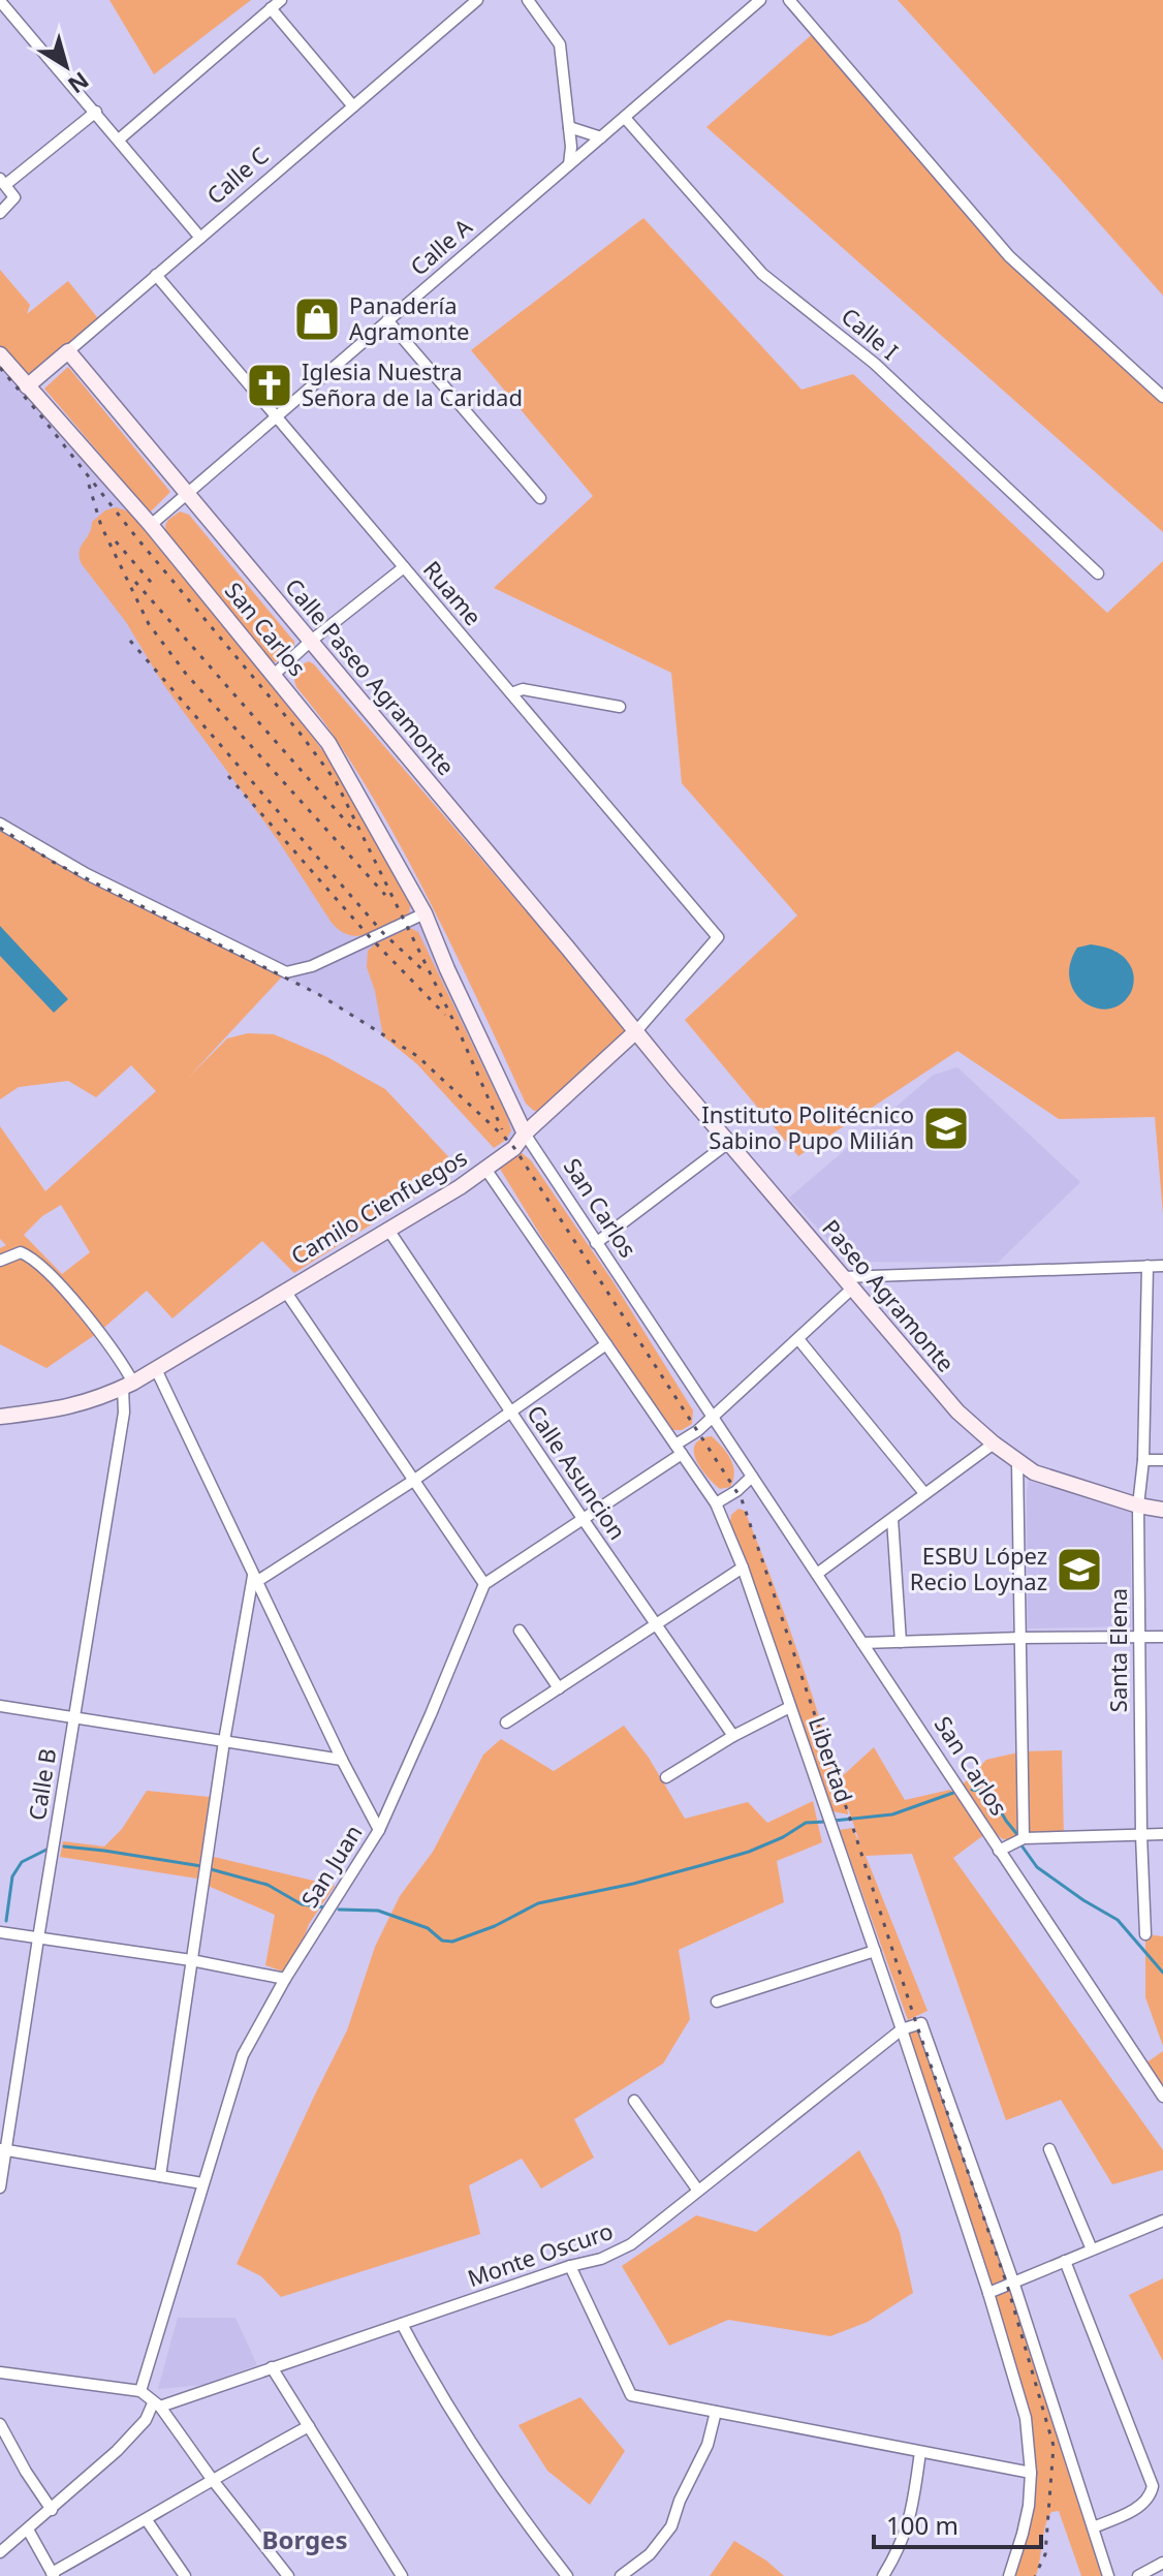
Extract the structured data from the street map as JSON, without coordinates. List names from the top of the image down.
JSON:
{
  "streets": {
    "street": [
      "Calle C",
      "Calle A",
      "Calle I",
      "Ruame",
      "San Carlos",
      "Calle Paseo Agramonte",
      "Camilo Cienfuegos",
      "Paseo Agramonte",
      "Calle Asuncion",
      "Santa Elena",
      "Libertad",
      "Calle B",
      "San Juan",
      "Monte Oscuro"
    ]
  },
  "crossings": [
    ["Calle C", "Ruame"],
    ["Calle C", "San Carlos"],
    ["Calle C", "Calle Paseo Agramonte"],
    ["Calle A", "Calle I"],
    ["Calle A", "Ruame"],
    ["Calle A", "San Carlos"],
    ["Calle A", "Calle Paseo Agramonte"],
    ["Ruame", "Camilo Cienfuegos"],
    ["San Carlos", "Camilo Cienfuegos"],
    ["Calle Paseo Agramonte", "Camilo Cienfuegos"],
    ["Calle Paseo Agramonte", "Paseo Agramonte"],
    ["Camilo Cienfuegos", "Paseo Agramonte"],
    ["Camilo Cienfuegos", "Calle Asuncion"],
    ["Camilo Cienfuegos", "Libertad"],
    ["Camilo Cienfuegos", "Calle B"],
    ["Paseo Agramonte", "Santa Elena"],
    ["Libertad", "Monte Oscuro"]
  ],
  "districts": ["Borges"],
  "places": {
    "shop": ["Panadería Agramonte"],
    "church": ["Iglesia Nuestra Señora de la Caridad"],
    "school or university": ["Instituto Politécnico Sabino Pupo Milián", "ESBU López Recio Loynaz"]
  },
  "scale_bar": "100 m",
  "north": "bottom right"
}
